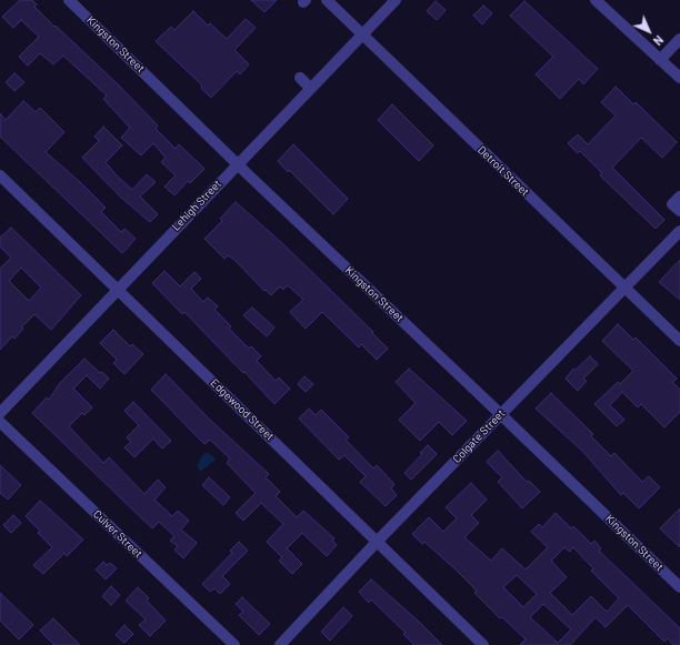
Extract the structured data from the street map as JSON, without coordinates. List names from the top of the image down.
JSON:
{
  "streets": {
    "street": [
      "Kingston Street",
      "Detroit Street",
      "Lehigh Street",
      "Edgewood Street",
      "Colgate Street",
      "Culver Street"
    ]
  },
  "crossings": [
    ["Kingston Street", "Lehigh Street"],
    ["Kingston Street", "Colgate Street"],
    ["Detroit Street", "Lehigh Street"],
    ["Detroit Street", "Colgate Street"],
    ["Lehigh Street", "Edgewood Street"],
    ["Edgewood Street", "Colgate Street"]
  ],
  "north": "bottom right"
}
